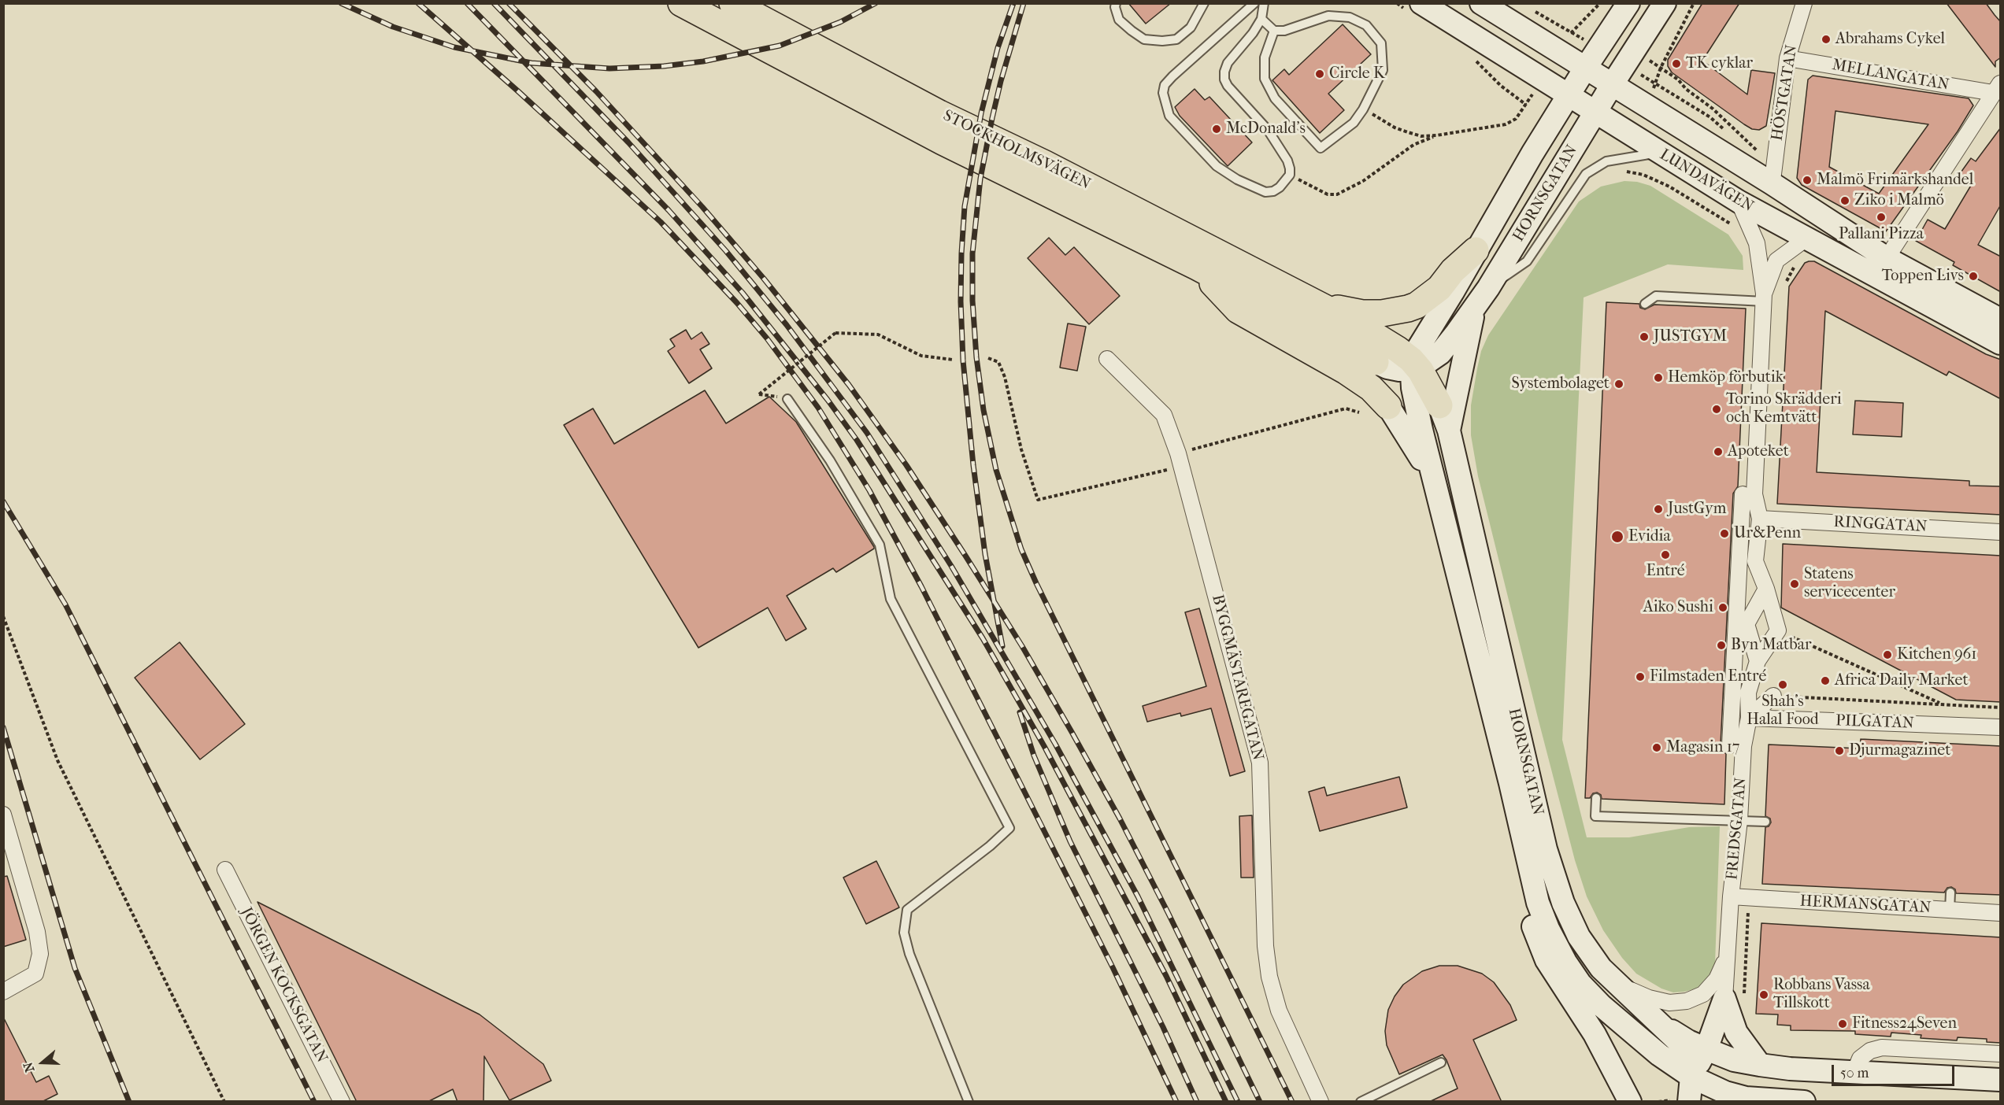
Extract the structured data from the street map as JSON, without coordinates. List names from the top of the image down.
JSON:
{
  "streets": {
    "highway": ["STOCKHOLMSVÄGEN"],
    "main road": ["LUNDAVÄGEN", "HORNSGATAN"],
    "street": [
      "MELLANGATAN",
      "HÖSTGATAN",
      "RINGGATAN",
      "BYGGMÄSTAREGATAN",
      "PILGATAN",
      "FREDSGATAN",
      "HERMANSGATAN",
      "JÖRGEN KOCKSGATAN"
    ]
  },
  "crossings": [
    ["MELLANGATAN", "HÖSTGATAN"],
    ["HÖSTGATAN", "LUNDAVÄGEN"],
    ["STOCKHOLMSVÄGEN", "HORNSGATAN"],
    ["LUNDAVÄGEN", "HORNSGATAN"],
    ["PILGATAN", "FREDSGATAN"],
    ["FREDSGATAN", "HERMANSGATAN"]
  ],
  "places": [
    "Abrahams Cykel",
    "TK cyklar",
    "Circle K",
    "McDonald's",
    "Malmö Frimärkshandel",
    "Ziko i Malmö",
    "Pallani Pizza",
    "Toppen Livs",
    "JUSTGYM",
    "Hemköp förbutik",
    "Systembolaget",
    "Torino Skrädderi och Kemtvätt",
    "Apoteket",
    "JustGym",
    "Ur&Penn",
    "Evidia",
    "Entré",
    "Statens servicecenter",
    "Aiko Sushi",
    "Byn Matbar",
    "Kitchen 961",
    "Filmstaden Entré",
    "Africa Daily Market",
    "Shah's Halal Food",
    "Magasin 17",
    "Djurmagazinet",
    "Robbans Vassa Tillskott",
    "Fitness24Seven"
  ],
  "scale_bar": "50 m",
  "north": "left"
}
